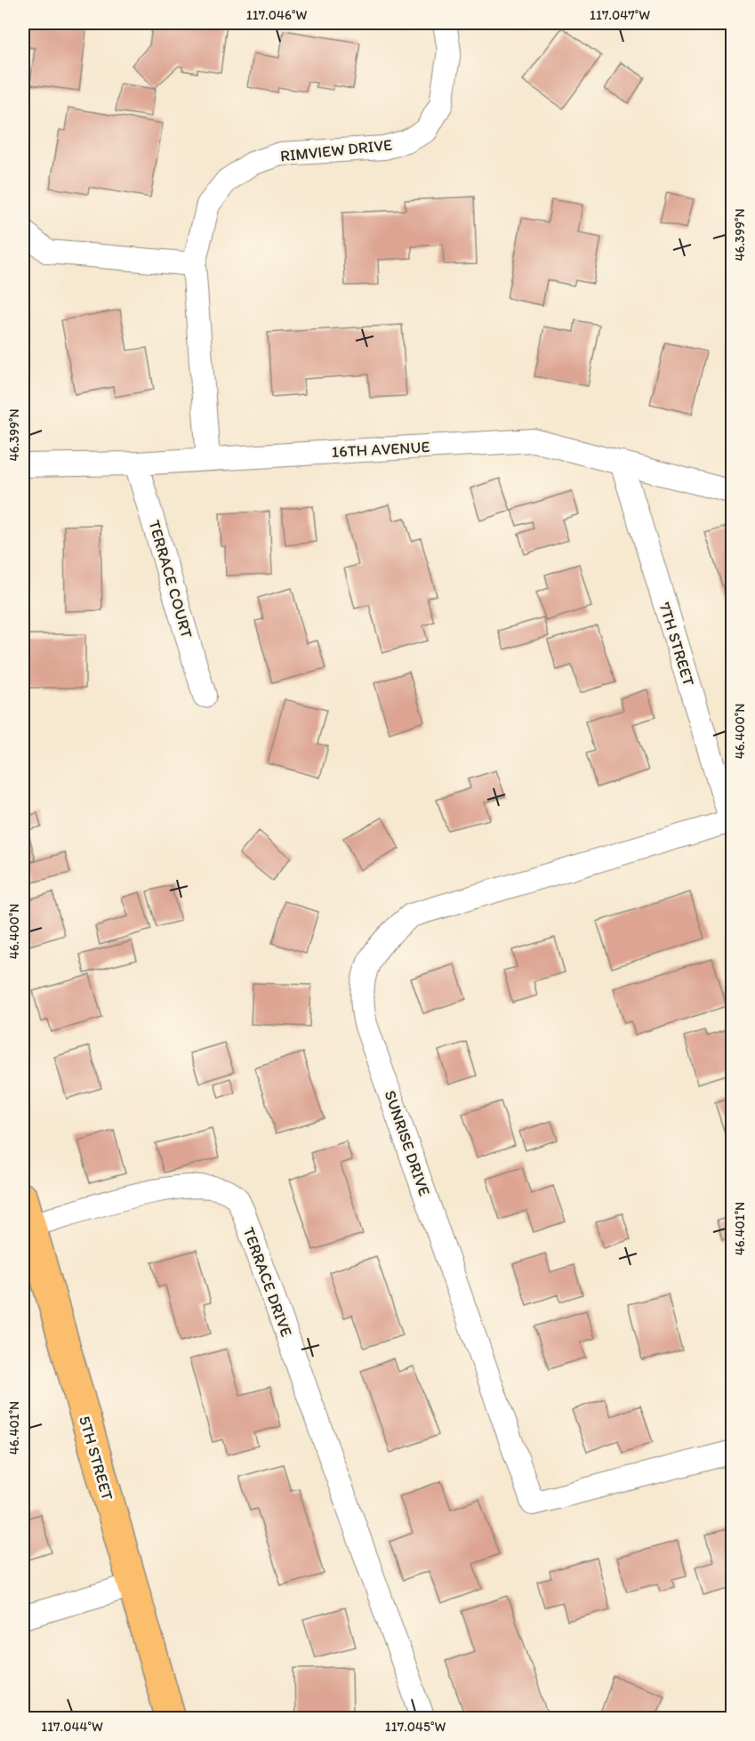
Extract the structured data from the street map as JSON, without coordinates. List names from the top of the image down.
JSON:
{
  "streets": {
    "main road": ["5TH STREET"],
    "street": [
      "RIMVIEW DRIVE",
      "16TH AVENUE",
      "TERRACE COURT",
      "7TH STREET",
      "SUNRISE DRIVE",
      "TERRACE DRIVE"
    ]
  },
  "crossings": [
    ["RIMVIEW DRIVE", "16TH AVENUE"],
    ["16TH AVENUE", "TERRACE COURT"],
    ["16TH AVENUE", "7TH STREET"],
    ["7TH STREET", "SUNRISE DRIVE"],
    ["TERRACE DRIVE", "5TH STREET"]
  ],
  "coordinates": [
    "117.046°W",
    "117.047°W",
    "46.399°N",
    "46.400°N",
    "46.401°N",
    "117.044°W",
    "117.045°W"
  ]
}
